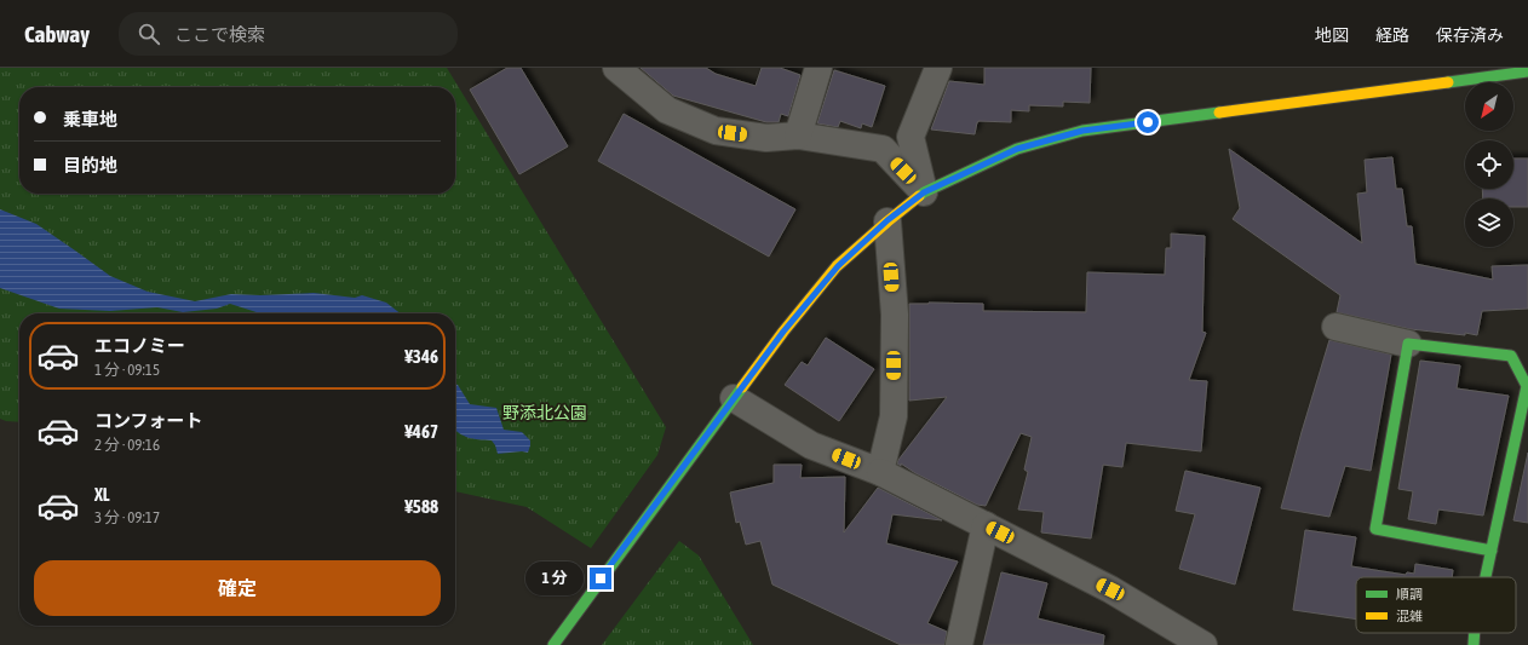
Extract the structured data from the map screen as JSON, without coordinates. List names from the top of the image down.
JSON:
{
  "parks": ["野添北公園"],
  "legend": ["順調", "混雑"],
  "north": "bottom left",
  "page": {
    "header": "Cabway",
    "search": "ここで検索",
    "nav": ["地図", "経路", "保存済み"],
    "banner": ["乗車地", "目的地"],
    "list": [
      {
        "name": "エコノミー",
        "note": "1 分 · 09:15",
        "value": "¥346"
      },
      {
        "name": "コンフォート",
        "note": "2 分 · 09:16",
        "value": "¥467"
      },
      {
        "name": "XL",
        "note": "3 分 · 09:17",
        "value": "¥588"
      }
    ],
    "buttons": "確定",
    "bubble": "1 分"
  }
}
